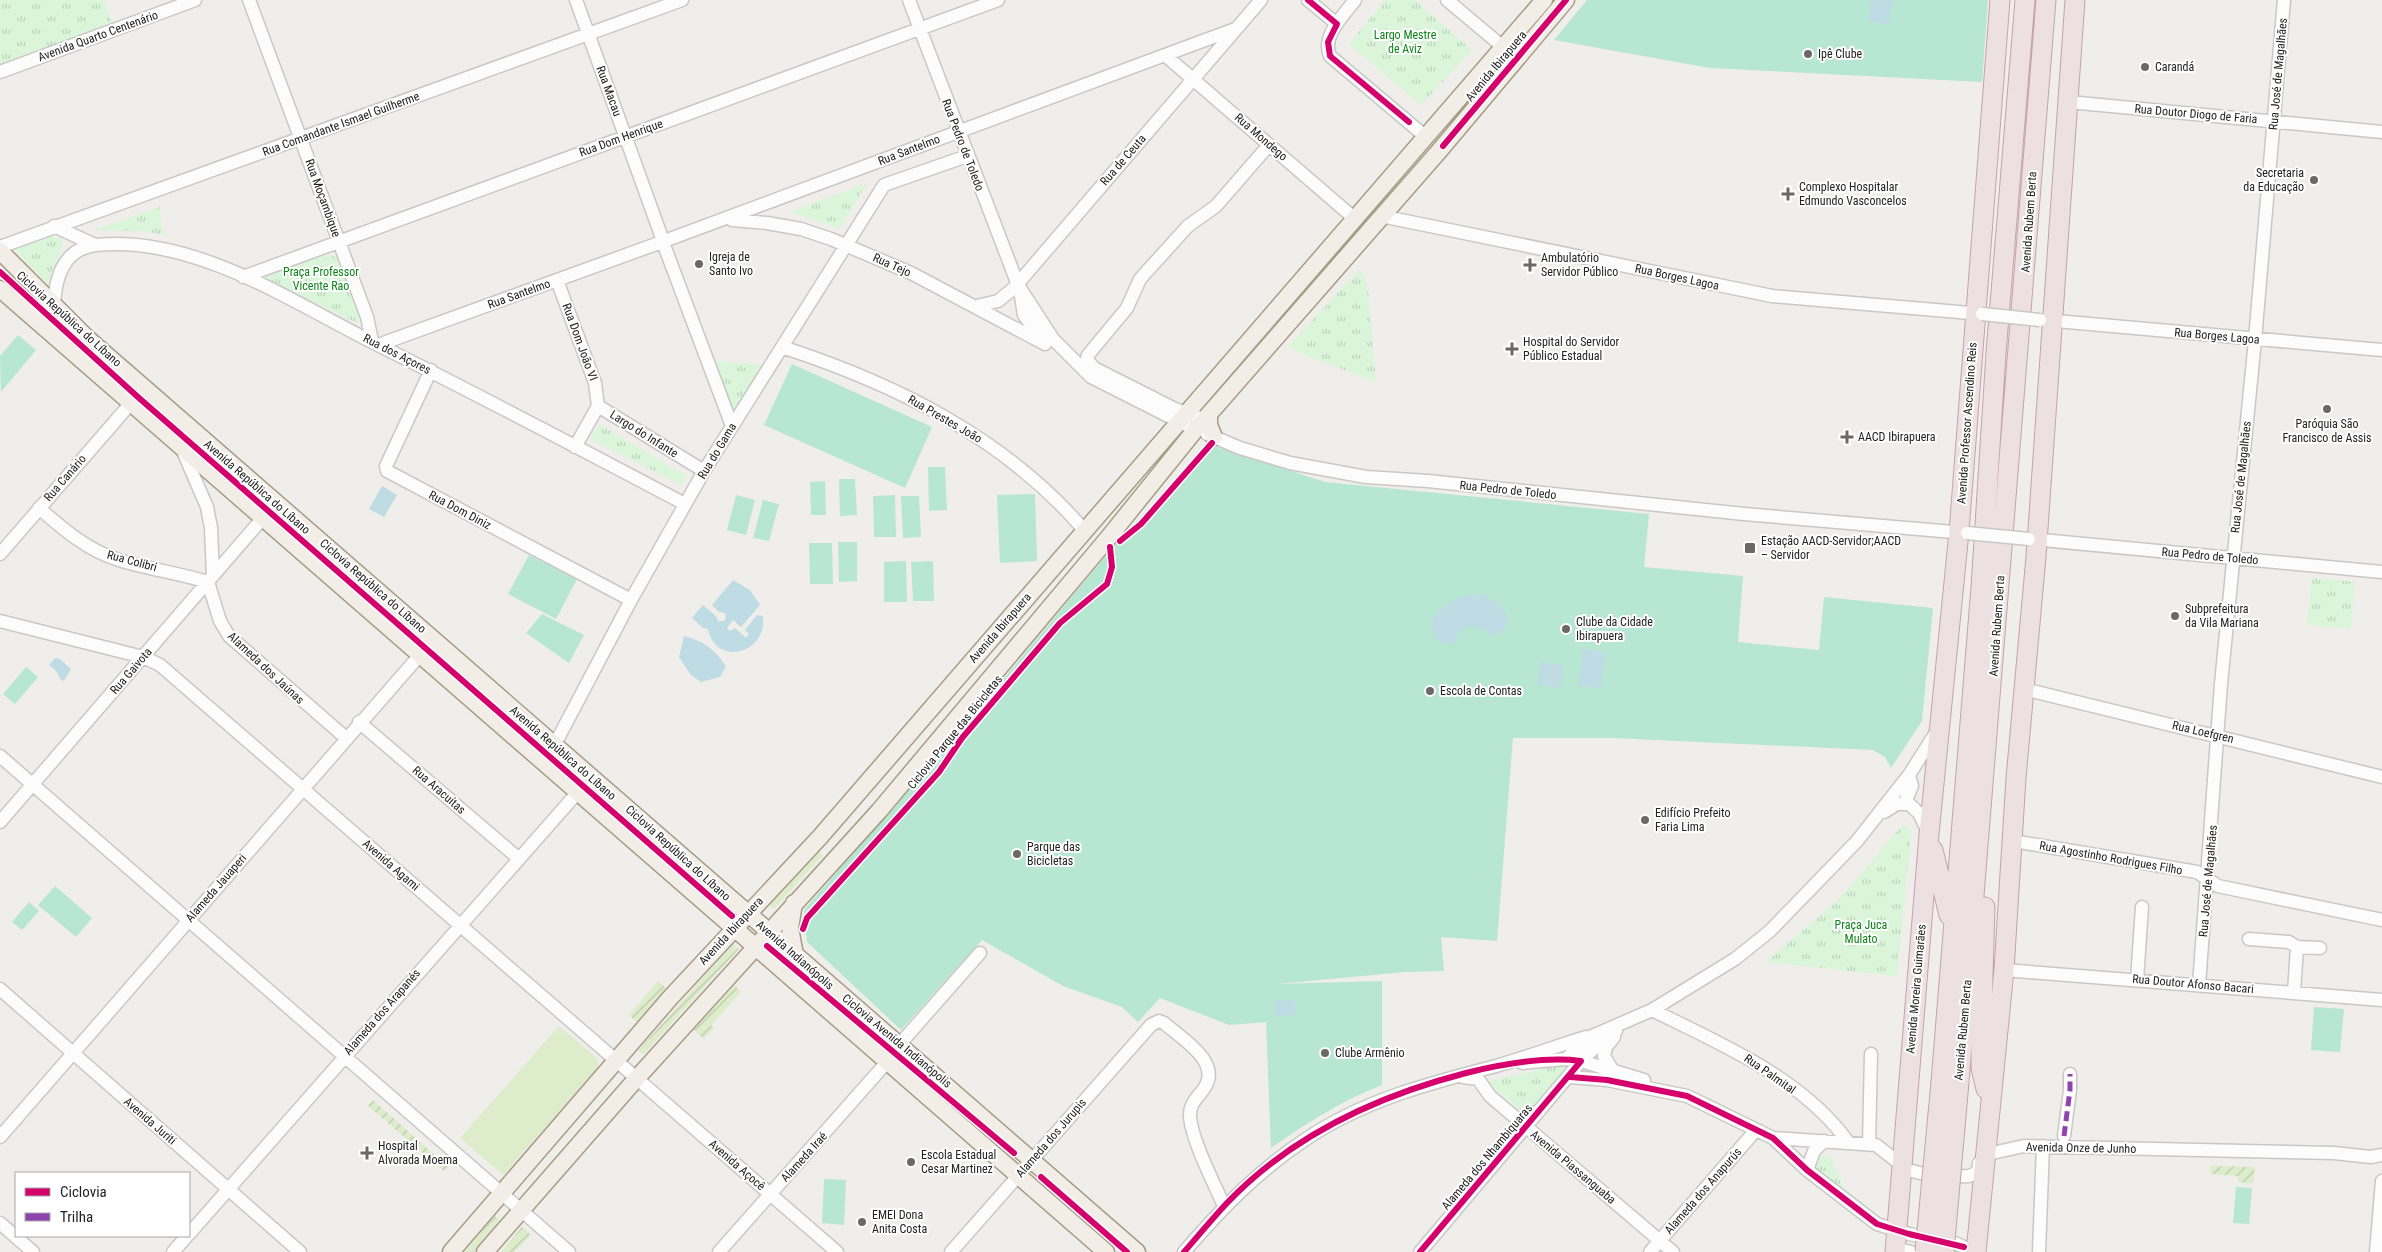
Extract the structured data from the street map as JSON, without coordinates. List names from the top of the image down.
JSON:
{
  "streets": {
    "highway": ["Avenida Rubem Berta", "Avenida Professor Ascendino Reis", "Avenida Moreira Guimarães"],
    "main road": ["Avenida Ibirapuera", "Avenida República do Líbano", "Avenida Indianópolis"],
    "street": [
      "Avenida Quarto Centenário",
      "Rua José de Magalhães",
      "Rua Macau",
      "Rua Doutor Diogo de Faria",
      "Rua Comandante Ismael Guilherme",
      "Rua Mondego",
      "Rua Dom Henrique",
      "Rua Pedro de Toledo",
      "Rua Santelmo",
      "Rua de Ceuta",
      "Rua Moçambique",
      "Rua Tejo",
      "Rua Borges Lagoa",
      "Rua Dom João VI",
      "Rua dos Açores",
      "Rua Prestes João",
      "Largo do Infante",
      "Rua do Gama",
      "Rua Canário",
      "Rua Dom Diniz",
      "Rua Colibri",
      "Alameda dos Jaúnas",
      "Rua Gaivota",
      "Rua Loefgren",
      "Rua Aracuítas",
      "Rua Agostinho Rodrigues Filho",
      "Avenida Agami",
      "Alameda Jauaperi",
      "Rua Doutor Afonso Bacari",
      "Alameda dos Arapanés",
      "Rua Palmital",
      "Avenida Juriti",
      "Alameda dos Jurupis",
      "Avenida Onze de Junho",
      "Alameda Iraé",
      "Alameda dos Nhambiquaras",
      "Avenida Açocê",
      "Avenida Piassanguaba",
      "Alameda dos Anapurús"
    ],
    "cycle path": ["Ciclovia República do Líbano", "Ciclovia Parque das Bicicletas", "Ciclovia Avenida Indianópolis"]
  },
  "crossings": [
    ["Avenida Ibirapuera", "Rua Mondego"],
    ["Avenida Ibirapuera", "Rua Pedro de Toledo"],
    ["Avenida Ibirapuera", "Rua Borges Lagoa"],
    ["Avenida Ibirapuera", "Rua Prestes João"],
    ["Avenida Ibirapuera", "Avenida República do Líbano"],
    ["Avenida Ibirapuera", "Avenida Agami"],
    ["Avenida Ibirapuera", "Avenida Indianópolis"],
    ["Avenida Ibirapuera", "Avenida Açocê"],
    ["Rua José de Magalhães", "Rua Doutor Diogo de Faria"],
    ["Rua José de Magalhães", "Rua Pedro de Toledo"],
    ["Rua José de Magalhães", "Rua Borges Lagoa"],
    ["Rua José de Magalhães", "Rua Loefgren"],
    ["Rua José de Magalhães", "Rua Agostinho Rodrigues Filho"],
    ["Rua José de Magalhães", "Rua Doutor Afonso Bacari"],
    ["Rua Macau", "Rua Comandante Ismael Guilherme"],
    ["Rua Macau", "Rua Dom Henrique"],
    ["Rua Macau", "Rua Santelmo"],
    ["Rua Macau", "Rua do Gama"],
    ["Rua Comandante Ismael Guilherme", "Rua Moçambique"],
    ["Rua Comandante Ismael Guilherme", "Rua dos Açores"],
    ["Rua Mondego", "Rua Santelmo"],
    ["Rua Mondego", "Rua de Ceuta"],
    ["Rua Dom Henrique", "Rua Pedro de Toledo"],
    ["Rua Dom Henrique", "Rua Moçambique"],
    ["Rua Dom Henrique", "Rua dos Açores"],
    ["Rua Pedro de Toledo", "Rua Santelmo"],
    ["Rua Pedro de Toledo", "Rua de Ceuta"],
    ["Rua Pedro de Toledo", "Rua Tejo"],
    ["Rua Pedro de Toledo", "Avenida Professor Ascendino Reis"],
    ["Rua Santelmo", "Rua de Ceuta"],
    ["Rua Santelmo", "Rua Moçambique"],
    ["Rua Santelmo", "Rua Tejo"],
    ["Rua Santelmo", "Rua Dom João VI"],
    ["Rua Santelmo", "Rua dos Açores"],
    ["Rua de Ceuta", "Rua Tejo"],
    ["Rua Moçambique", "Rua dos Açores"],
    ["Rua Tejo", "Rua do Gama"],
    ["Rua Borges Lagoa", "Avenida Professor Ascendino Reis"],
    ["Rua Dom João VI", "Largo do Infante"],
    ["Rua dos Açores", "Largo do Infante"],
    ["Rua dos Açores", "Rua do Gama"],
    ["Rua dos Açores", "Avenida República do Líbano"],
    ["Rua dos Açores", "Rua Dom Diniz"],
    ["Rua Prestes João", "Rua do Gama"],
    ["Avenida Professor Ascendino Reis", "Avenida Moreira Guimarães"],
    ["Avenida Professor Ascendino Reis", "Rua Palmital"],
    ["Avenida Professor Ascendino Reis", "Alameda dos Nhambiquaras"],
    ["Largo do Infante", "Rua do Gama"],
    ["Rua do Gama", "Avenida República do Líbano"],
    ["Rua do Gama", "Rua Dom Diniz"],
    ["Rua Canário", "Avenida República do Líbano"],
    ["Rua Canário", "Rua Colibri"],
    ["Avenida República do Líbano", "Rua Gaivota"],
    ["Avenida República do Líbano", "Alameda Jauaperi"],
    ["Avenida República do Líbano", "Avenida Indianópolis"],
    ["Avenida República do Líbano", "Alameda dos Arapanés"],
    ["Rua Colibri", "Alameda dos Jaúnas"],
    ["Rua Colibri", "Rua Gaivota"],
    ["Alameda dos Jaúnas", "Rua Gaivota"],
    ["Alameda dos Jaúnas", "Alameda Jauaperi"],
    ["Rua Gaivota", "Avenida Agami"],
    ["Rua Aracuítas", "Alameda Jauaperi"],
    ["Rua Aracuítas", "Alameda dos Arapanés"],
    ["Avenida Agami", "Alameda Jauaperi"],
    ["Avenida Agami", "Alameda dos Arapanés"],
    ["Avenida Agami", "Avenida Açocê"],
    ["Alameda Jauaperi", "Avenida Juriti"],
    ["Avenida Indianópolis", "Alameda dos Jurupis"],
    ["Avenida Indianópolis", "Alameda Iraé"],
    ["Avenida Moreira Guimarães", "Avenida Onze de Junho"],
    ["Alameda dos Arapanés", "Avenida Juriti"],
    ["Rua Palmital", "Avenida Onze de Junho"],
    ["Alameda Iraé", "Avenida Açocê"],
    ["Alameda dos Nhambiquaras", "Avenida Piassanguaba"],
    ["Avenida Piassanguaba", "Alameda dos Anapurús"]
  ],
  "parks": ["Largo Mestre de Aviz", "Praça Professor Vicente Rao", "Praça Juca Mulato"],
  "places": {
    "other": [
      "Ipê Clube",
      "Carandá",
      "Secretaria da Educação",
      "Igreja de Santo Ivo",
      "Paróquia São Francisco de Assis",
      "Subprefeitura da Vila Mariana",
      "Clube da Cidade Ibirapuera",
      "Escola de Contas",
      "Edifício Prefeito Faria Lima",
      "Parque das Bicicletas",
      "Clube Armênio",
      "Escola Estadual Cesar Martinez",
      "EMEI Dona Anita Costa"
    ],
    "health": [
      "Complexo Hospitalar Edmundo Vasconcelos",
      "Ambulatório Servidor Público",
      "Hospital do Servidor Público Estadual",
      "AACD Ibirapuera",
      "Hospital Alvorada Moema"
    ],
    "transit": ["Estação AACD-Servidor;AACD – Servidor"]
  },
  "legend": ["Ciclovia", "Trilha"]
}
